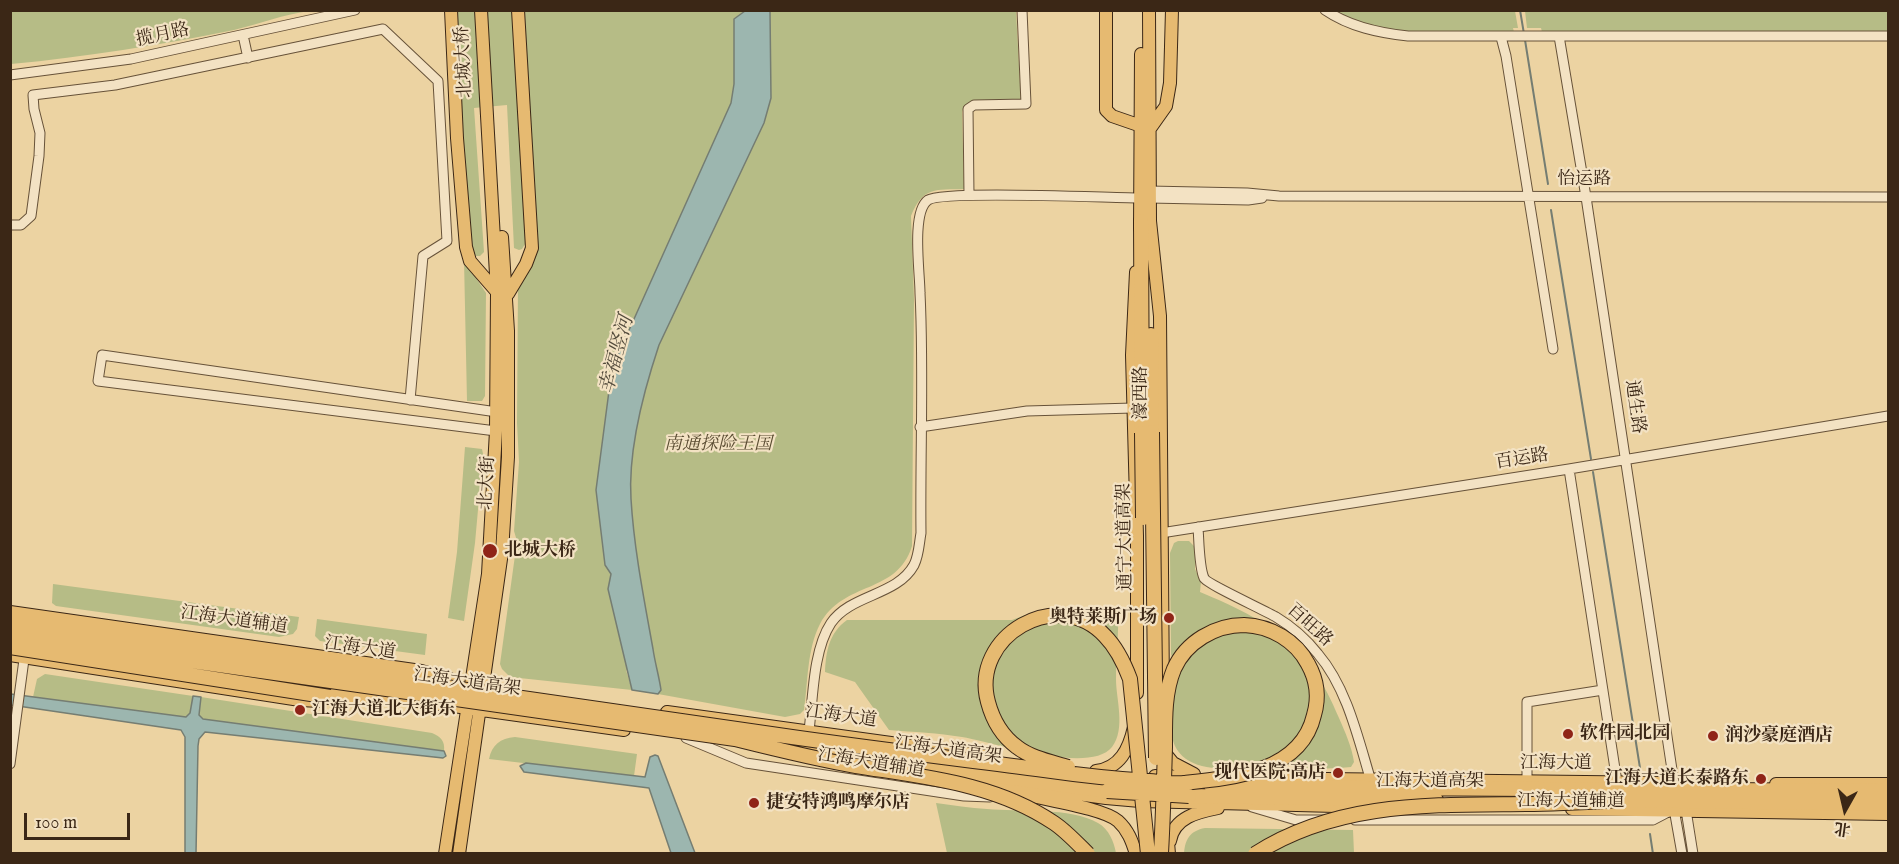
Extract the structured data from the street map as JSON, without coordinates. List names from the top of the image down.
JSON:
{
  "streets": {
    "highway": ["通宁大道高架", "江海大道高架"],
    "main road": [
      "北城大桥",
      "濠西路",
      "北大街",
      "江海大道"
    ],
    "street": [
      "揽月路",
      "怡运路",
      "通生路",
      "百运路",
      "江海大道辅道",
      "百旺路"
    ]
  },
  "crossings": [
    ["北城大桥", "北大街"],
    ["怡运路", "濠西路"],
    ["怡运路", "通生路"],
    ["濠西路", "百运路"],
    ["濠西路", "通宁大道高架"],
    ["濠西路", "江海大道"],
    ["通生路", "百运路"],
    ["通生路", "江海大道"],
    ["百运路", "百旺路"],
    ["北大街", "江海大道"],
    ["百旺路", "江海大道"]
  ],
  "water": ["幸福竖河"],
  "parks": ["南通探险王国"],
  "places": [
    "北城大桥",
    "奥特莱斯广场",
    "江海大道北大街东",
    "软件园北园",
    "润沙豪庭酒店",
    "现代医院·高店",
    "江海大道长泰路东",
    "捷安特鸿鸣摩尔店"
  ],
  "scale_bar": "100 m",
  "north": "bottom"
}
